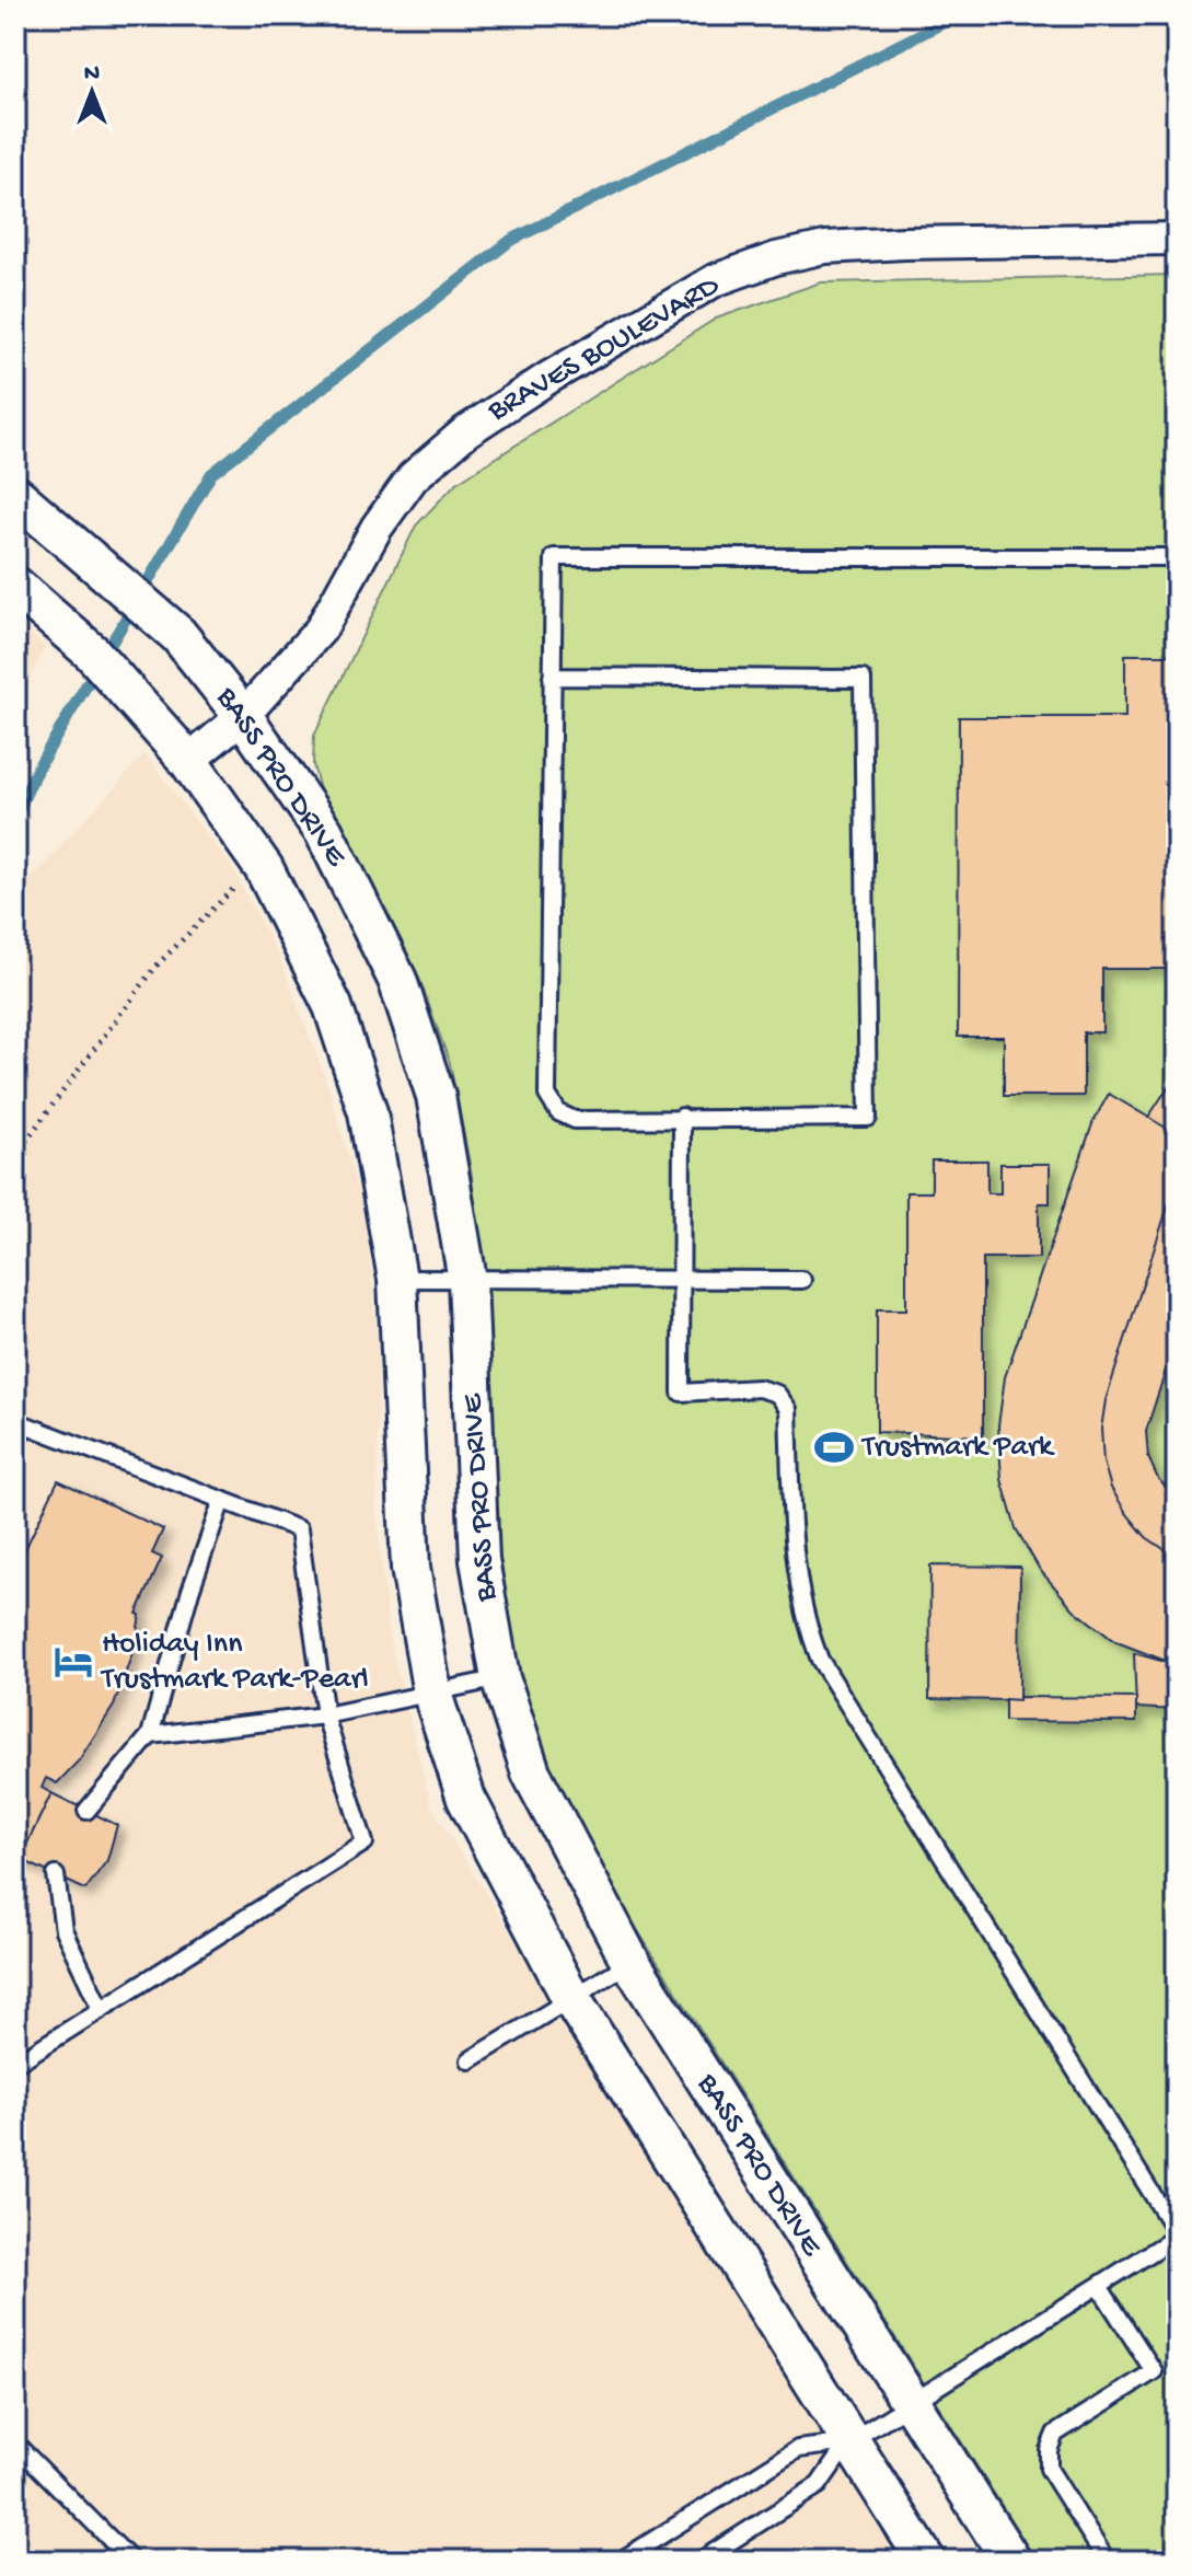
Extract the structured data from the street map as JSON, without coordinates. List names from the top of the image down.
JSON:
{
  "streets": {
    "street": ["BRAVES BOULEVARD", "BASS PRO DRIVE"]
  },
  "crossings": [
    ["BRAVES BOULEVARD", "BASS PRO DRIVE"]
  ],
  "places": {
    "sports": ["Trustmark Park"],
    "hotel": ["Holiday Inn Trustmark Park-Pearl"]
  },
  "north": "top"
}
